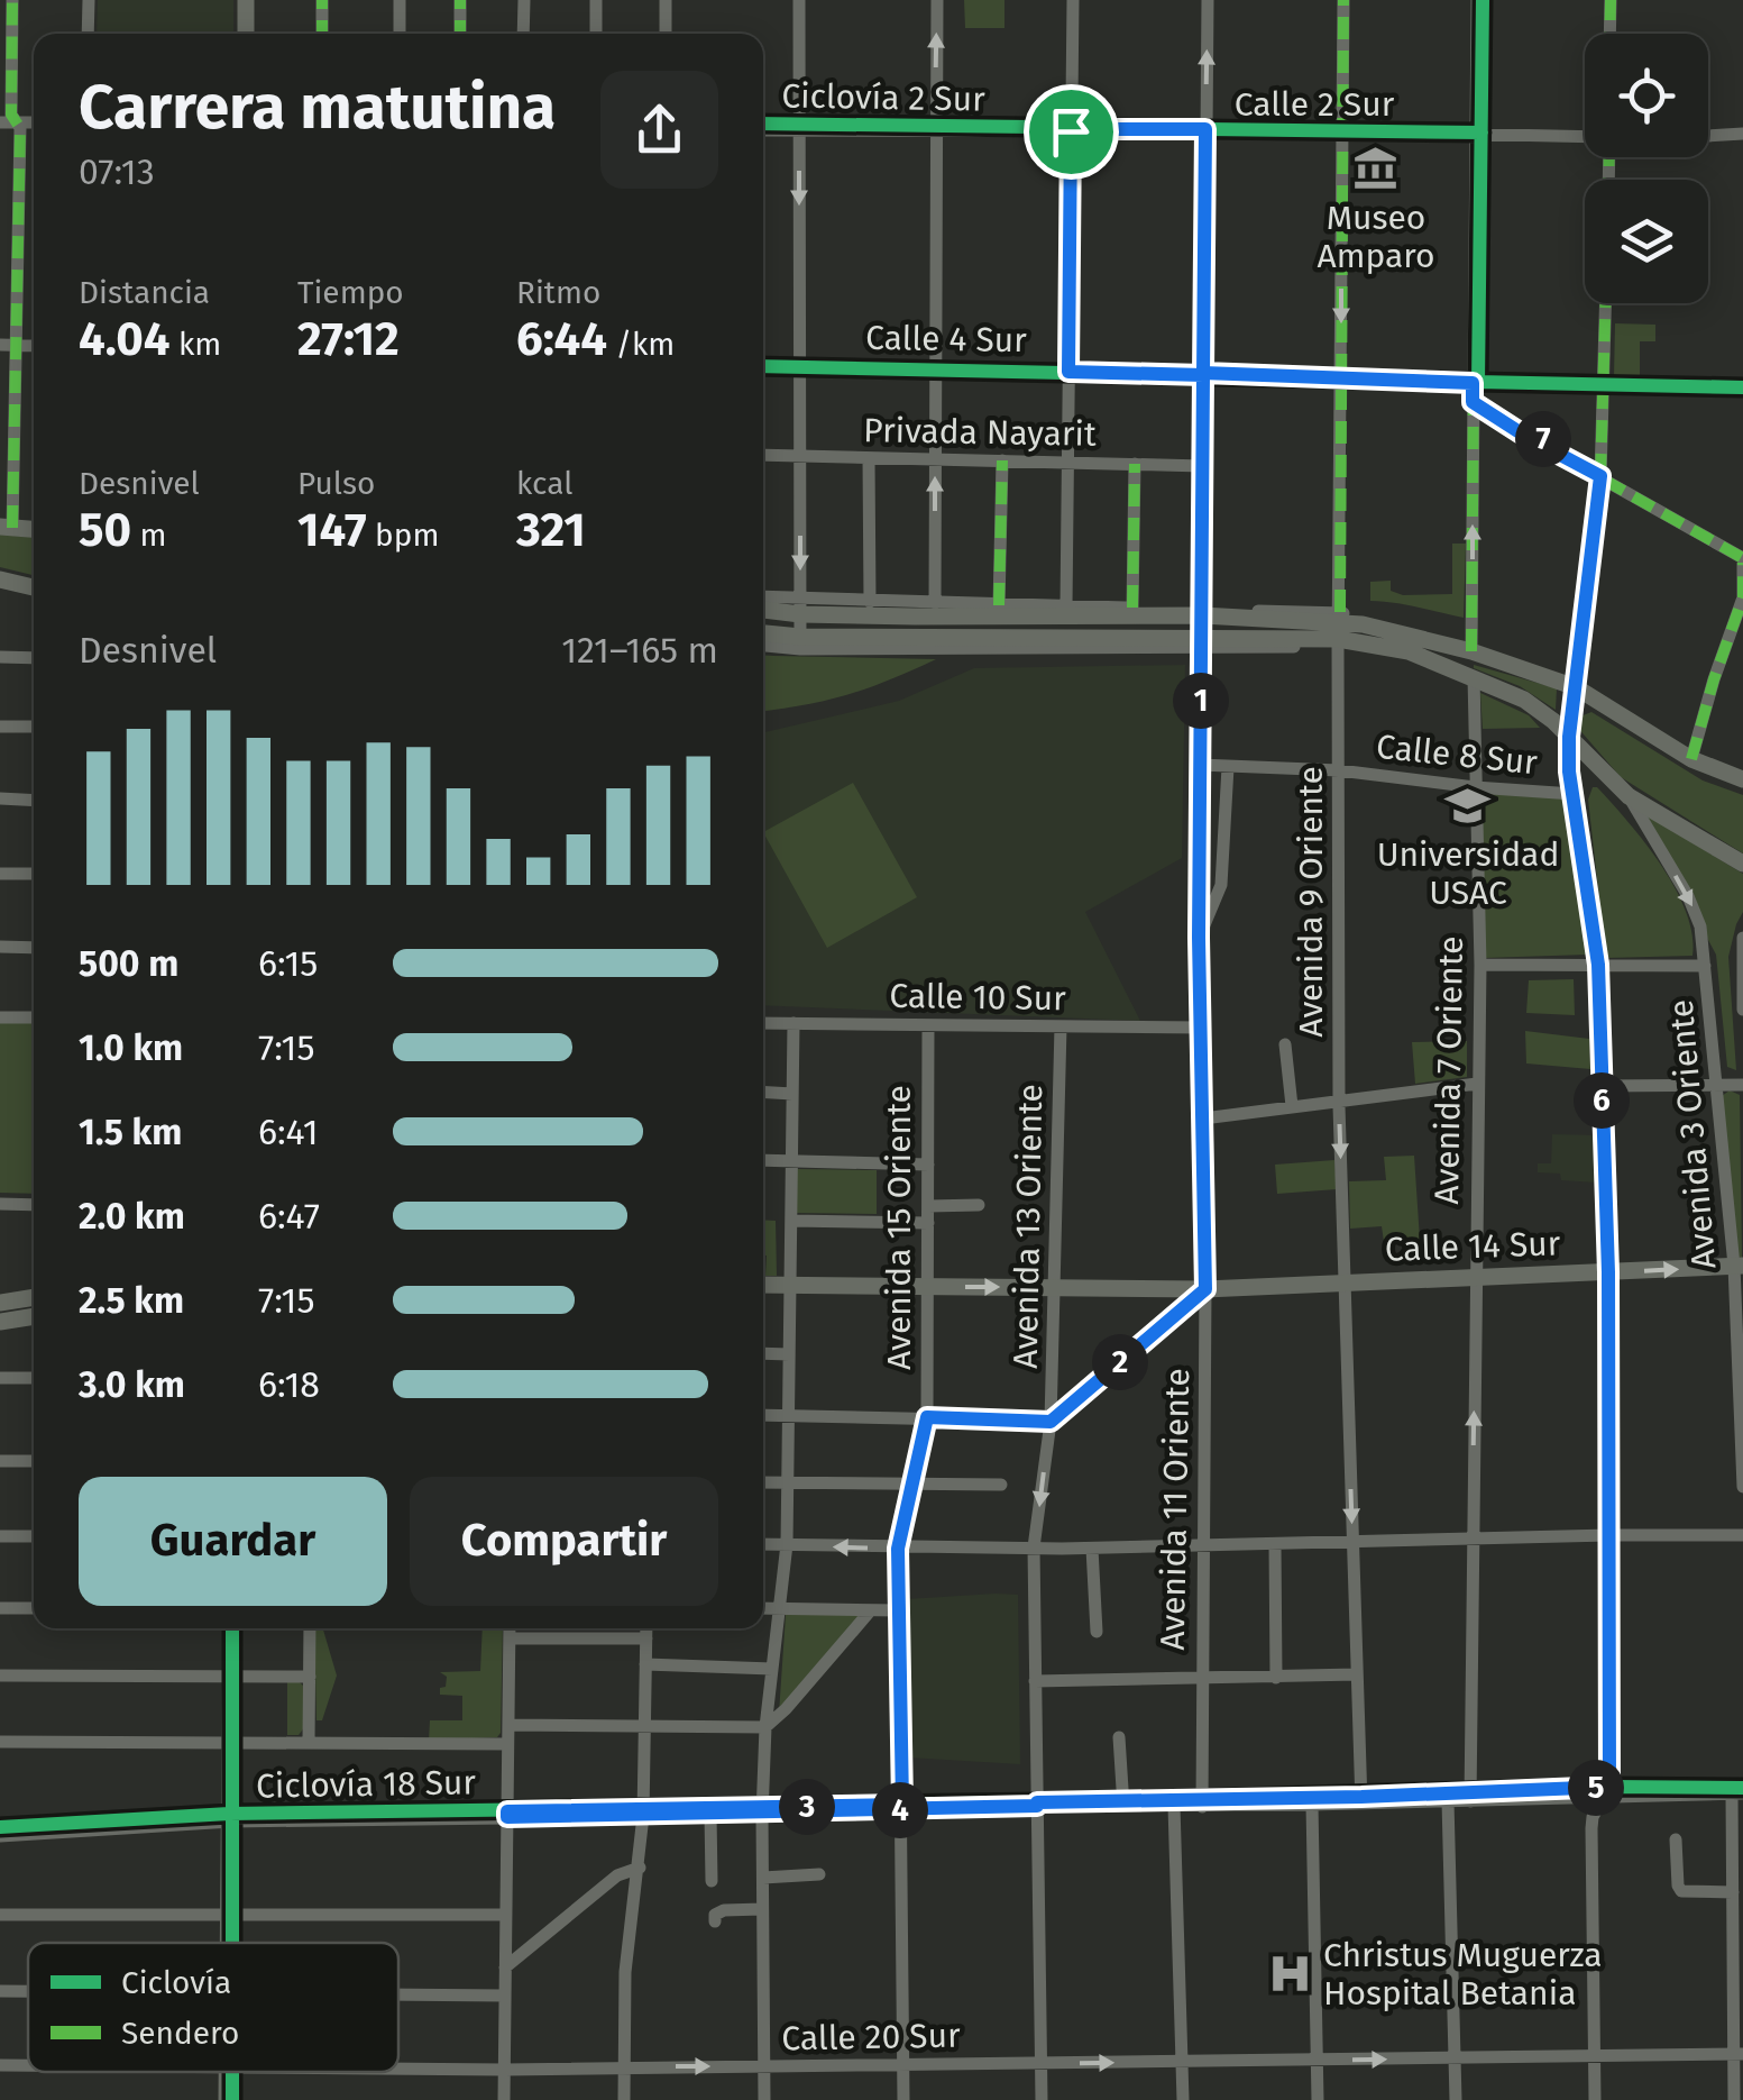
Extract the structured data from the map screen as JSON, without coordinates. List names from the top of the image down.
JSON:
{
  "streets": {
    "main road": ["Calle 14 Sur"],
    "street": [
      "Calle 2 Sur",
      "Calle 4 Sur",
      "Privada Nayarit",
      "Calle 8 Sur",
      "Avenida 9 Oriente",
      "Calle 10 Sur",
      "Avenida 7 Oriente",
      "Avenida 3 Oriente",
      "Avenida 13 Oriente",
      "Avenida 15 Oriente",
      "Avenida 11 Oriente",
      "Calle 20 Sur"
    ],
    "cycle path": ["Ciclovía 2 Sur", "Ciclovía 18 Sur"]
  },
  "crossings": [
    ["Calle 2 Sur", "Avenida 9 Oriente"],
    ["Calle 2 Sur", "Avenida 11 Oriente"],
    ["Calle 4 Sur", "Avenida 9 Oriente"],
    ["Calle 4 Sur", "Avenida 11 Oriente"],
    ["Privada Nayarit", "Avenida 11 Oriente"],
    ["Calle 8 Sur", "Avenida 9 Oriente"],
    ["Calle 8 Sur", "Avenida 7 Oriente"],
    ["Calle 8 Sur", "Avenida 11 Oriente"],
    ["Avenida 9 Oriente", "Calle 14 Sur"],
    ["Calle 10 Sur", "Avenida 13 Oriente"],
    ["Calle 10 Sur", "Avenida 15 Oriente"],
    ["Calle 10 Sur", "Avenida 11 Oriente"],
    ["Avenida 7 Oriente", "Calle 14 Sur"],
    ["Avenida 3 Oriente", "Calle 14 Sur"],
    ["Avenida 13 Oriente", "Calle 14 Sur"],
    ["Avenida 13 Oriente", "Calle 20 Sur"],
    ["Avenida 15 Oriente", "Calle 14 Sur"],
    ["Avenida 15 Oriente", "Calle 20 Sur"],
    ["Calle 14 Sur", "Avenida 11 Oriente"]
  ],
  "one_way": ["Avenida 9 Oriente"],
  "places": {
    "museum": ["Museo Amparo"],
    "school or university": ["Universidad USAC"],
    "hospital": ["Christus Muguerza Hospital Betania"]
  },
  "legend": ["Ciclovía", "Sendero"],
  "page": {
    "heading": ["Carrera matutina", "07:13"],
    "stats": [
      ["Distancia", "4.04 km"],
      ["Tiempo", "27:12"],
      ["Ritmo", "6:44 /km"],
      ["Desnivel", "50 m"],
      ["Pulso", "147 bpm"],
      ["kcal", "321"]
    ],
    "pins": [
      "7",
      "1",
      "6",
      "2",
      "5",
      "3",
      "4"
    ],
    "chart": ["Desnivel", "121–165 m"],
    "list": [
      {
        "name": "500 m",
        "note": "6:15"
      },
      {
        "name": "1.0 km",
        "note": "7:15"
      },
      {
        "name": "1.5 km",
        "note": "6:41"
      },
      {
        "name": "2.0 km",
        "note": "6:47"
      },
      {
        "name": "2.5 km",
        "note": "7:15"
      },
      {
        "name": "3.0 km",
        "note": "6:18"
      }
    ],
    "buttons": ["Guardar", "Compartir"]
  }
}
